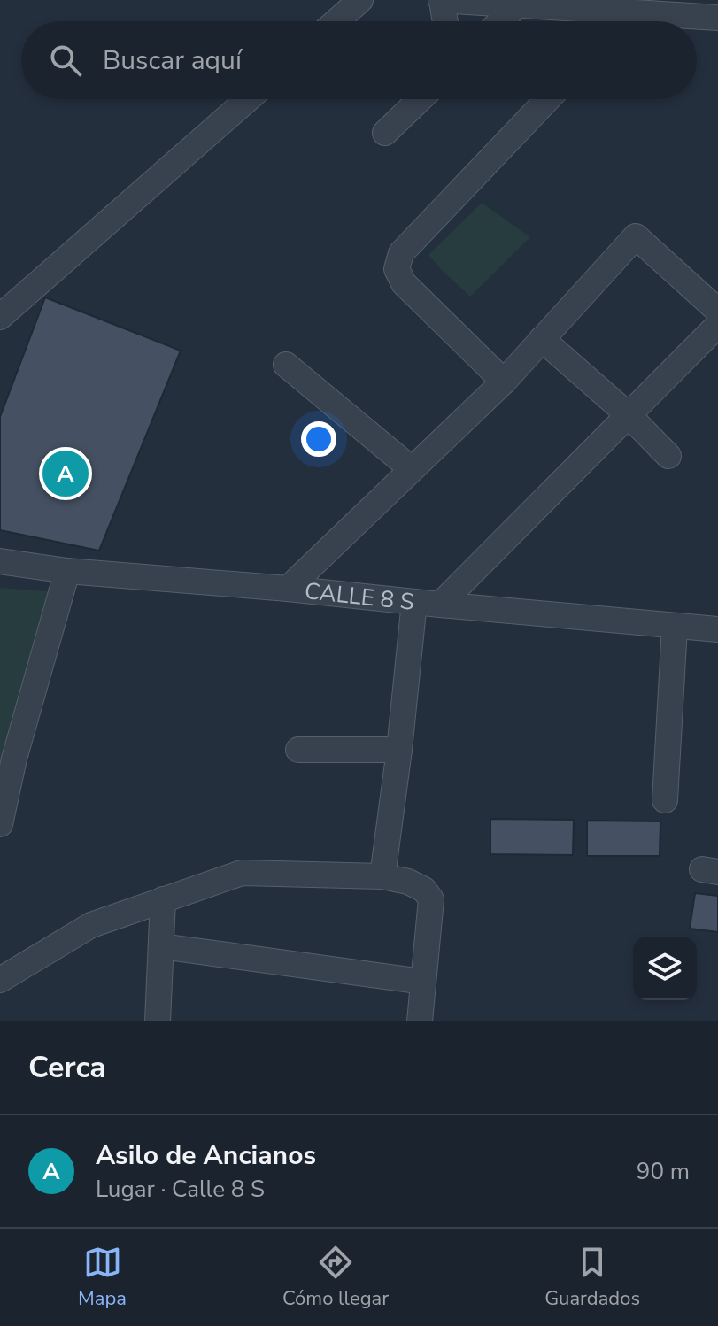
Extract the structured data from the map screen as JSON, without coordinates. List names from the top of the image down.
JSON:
{
  "streets": {
    "street": ["CALLE 8 S"]
  },
  "page": {
    "search": "Buscar aquí",
    "pins": "A",
    "heading": "Cerca",
    "list": [
      {
        "mark": "A",
        "name": "Asilo de Ancianos",
        "note": "Lugar · Calle 8 S",
        "value": "90 m"
      }
    ],
    "nav": ["Mapa", "Cómo llegar", "Guardados"]
  }
}
